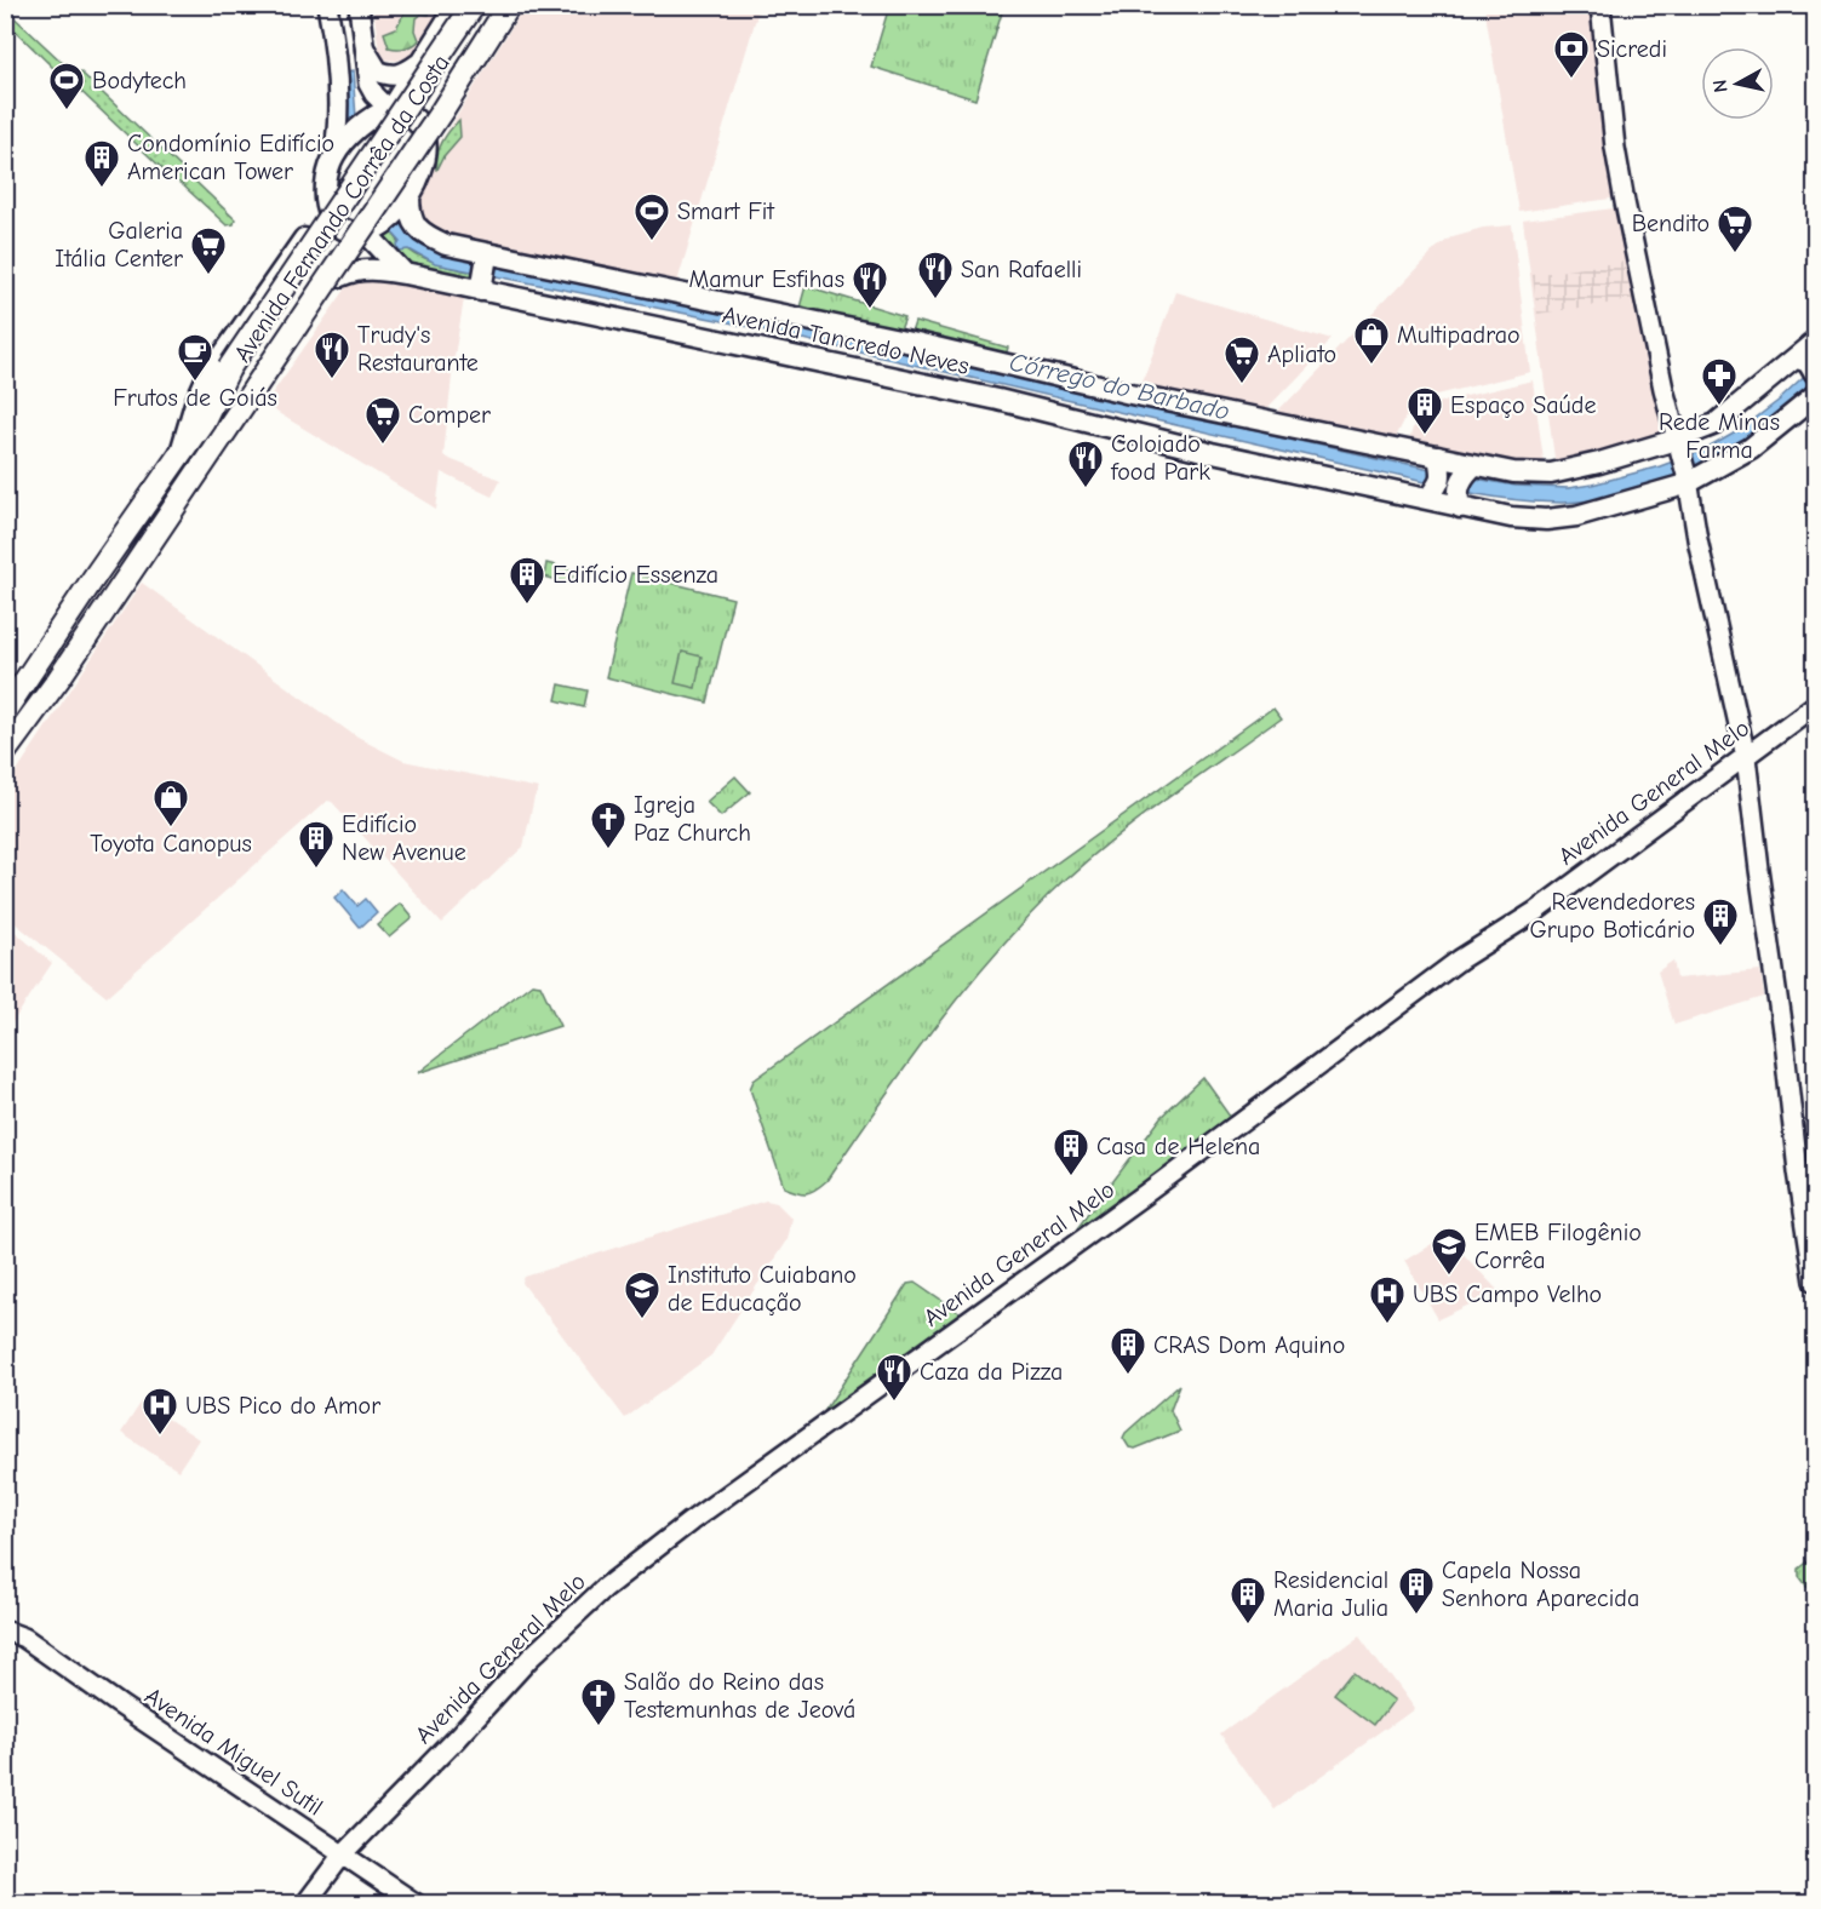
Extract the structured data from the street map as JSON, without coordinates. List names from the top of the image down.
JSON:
{
  "streets": {
    "highway": ["Avenida Fernando Corrêa da Costa"],
    "main road": ["Avenida Tancredo Neves", "Avenida General Melo", "Avenida Miguel Sutil"]
  },
  "crossings": [
    ["Avenida Fernando Corrêa da Costa", "Avenida Tancredo Neves"],
    ["Avenida General Melo", "Avenida Miguel Sutil"]
  ],
  "water": ["Córrego do Barbado"],
  "places": {
    "bank": ["Sicredi"],
    "sports": ["Bodytech", "Smart Fit"],
    "building": [
      "Condomínio Edifício American Tower",
      "Espaço Saúde",
      "Edifício Essenza",
      "Edifício New Avenue",
      "Revendedores Grupo Boticário",
      "Casa de Helena",
      "CRAS Dom Aquino",
      "Capela Nossa Senhora Aparecida",
      "Residencial Maria Julia"
    ],
    "supermarket": [
      "Bendito",
      "Galeria Itália Center",
      "Apliato",
      "Comper"
    ],
    "restaurant": [
      "San Rafaelli",
      "Mamur Esfihas",
      "Trudy's Restaurante",
      "Coloiado food Park",
      "Caza da Pizza"
    ],
    "shop": ["Multipadrao", "Toyota Canopus"],
    "cafe": ["Frutos de Goiás"],
    "pharmacy": ["Rede Minas Farma"],
    "church": ["Igreja Paz Church", "Salão do Reino das Testemunhas de Jeová"],
    "school or university": ["EMEB Filogênio Corrêa", "Instituto Cuiabano de Educação"],
    "hospital": ["UBS Campo Velho", "UBS Pico do Amor"]
  },
  "north": "left"
}
